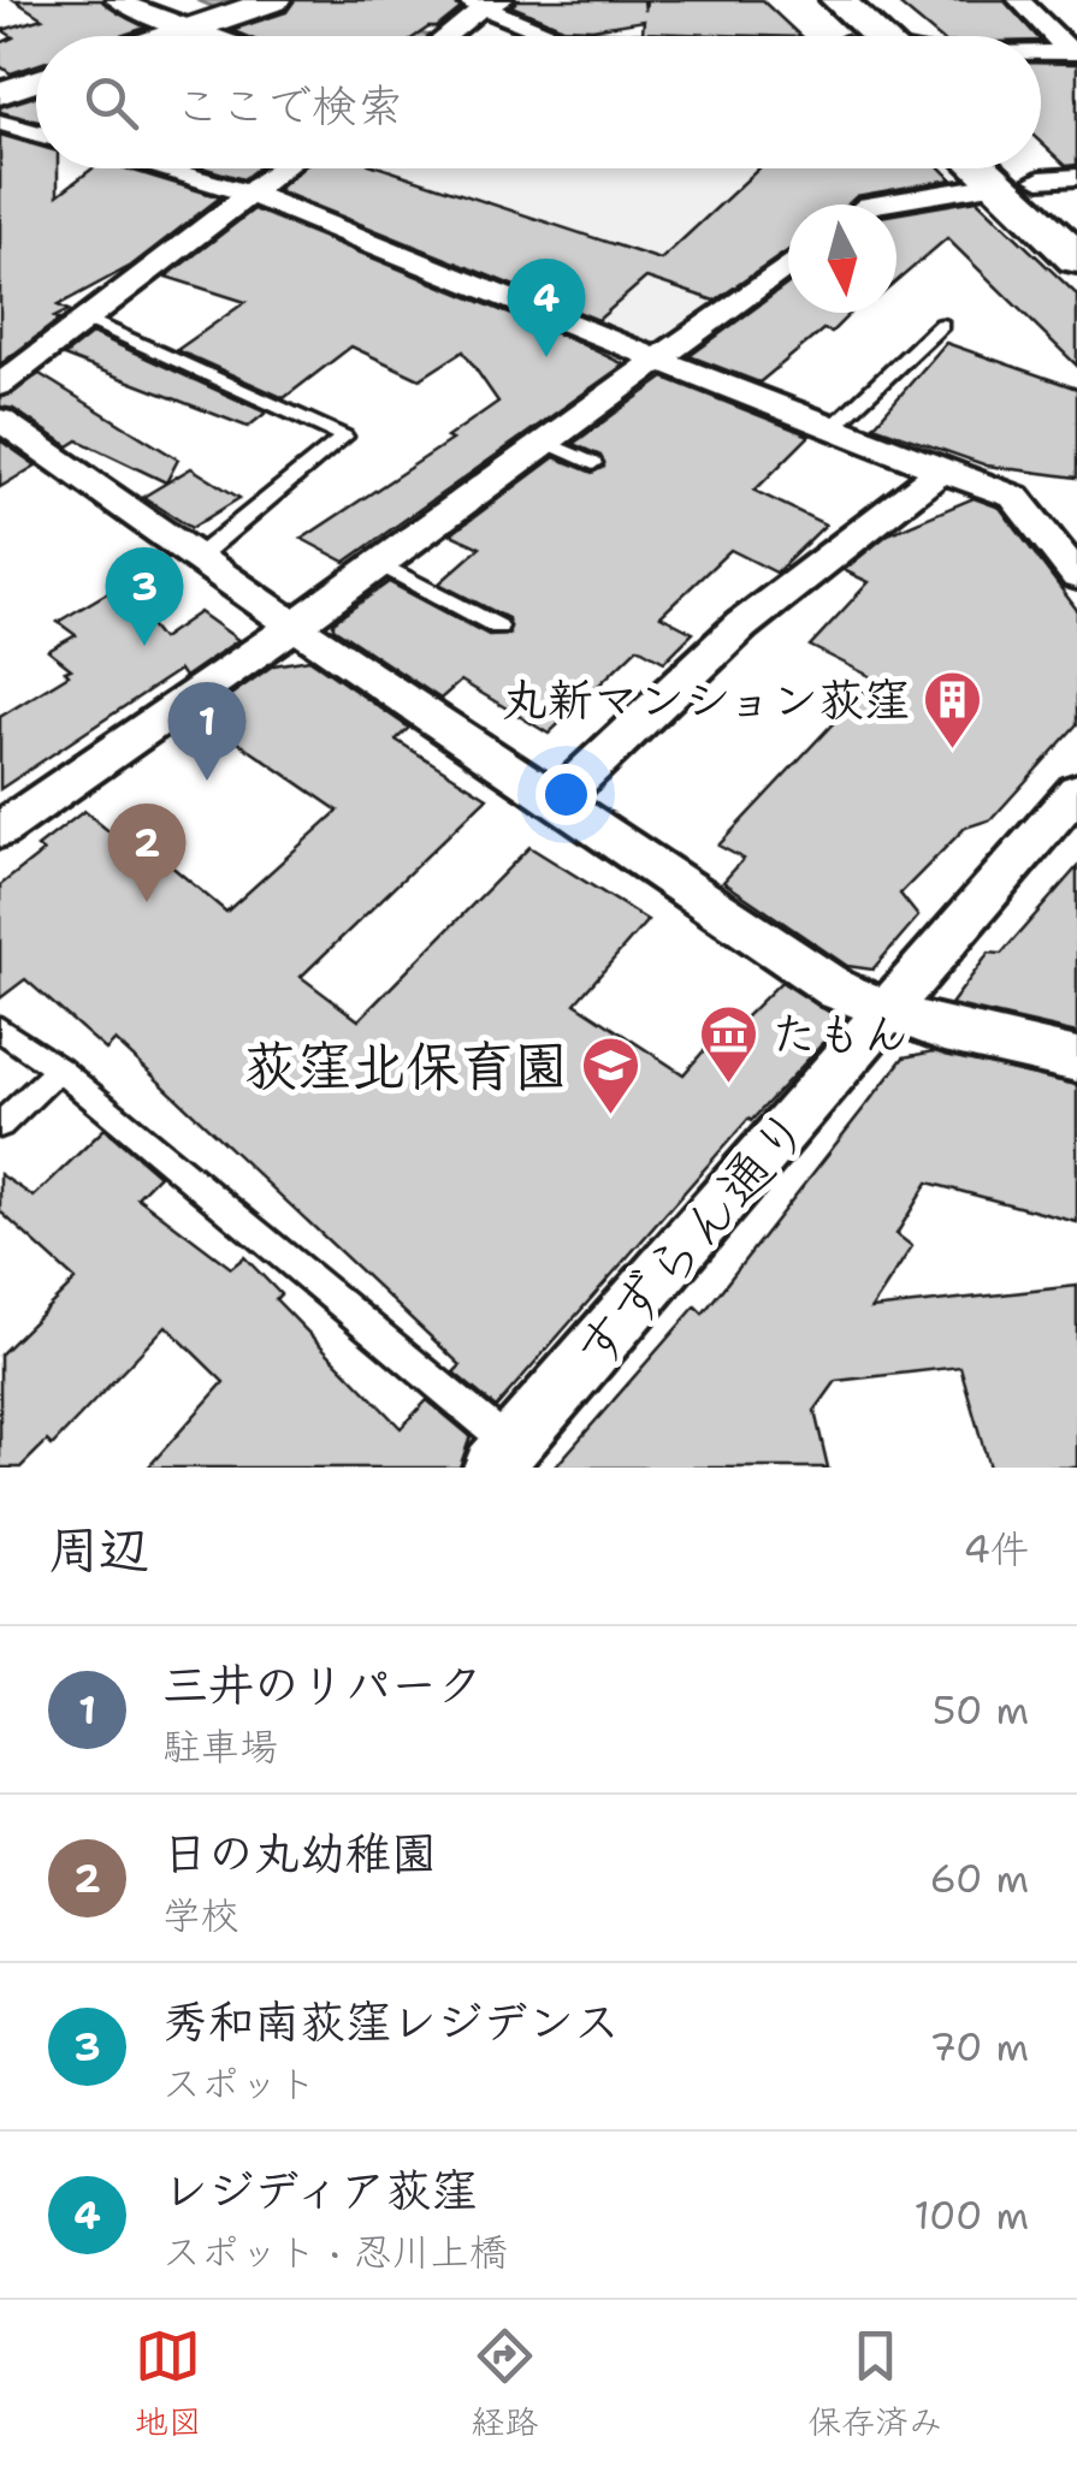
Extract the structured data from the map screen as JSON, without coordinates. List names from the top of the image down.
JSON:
{
  "streets": {
    "street": ["すずらん通り"]
  },
  "places": {
    "building": ["丸新マンション荻窪"],
    "museum": ["たもん"],
    "school or university": ["荻窪北保育園"]
  },
  "north": "bottom",
  "page": {
    "search": "ここで検索",
    "pins": [
      "4",
      "3",
      "1",
      "2"
    ],
    "heading": ["周辺", "4件"],
    "list": [
      {
        "mark": "1",
        "name": "三井のリパーク",
        "note": "駐車場",
        "value": "50 m"
      },
      {
        "mark": "2",
        "name": "日の丸幼稚園",
        "note": "学校",
        "value": "60 m"
      },
      {
        "mark": "3",
        "name": "秀和南荻窪レジデンス",
        "note": "スポット",
        "value": "70 m"
      },
      {
        "mark": "4",
        "name": "レジディア荻窪",
        "note": "スポット · 忍川上橋",
        "value": "100 m"
      }
    ],
    "nav": ["地図", "経路", "保存済み"]
  }
}
